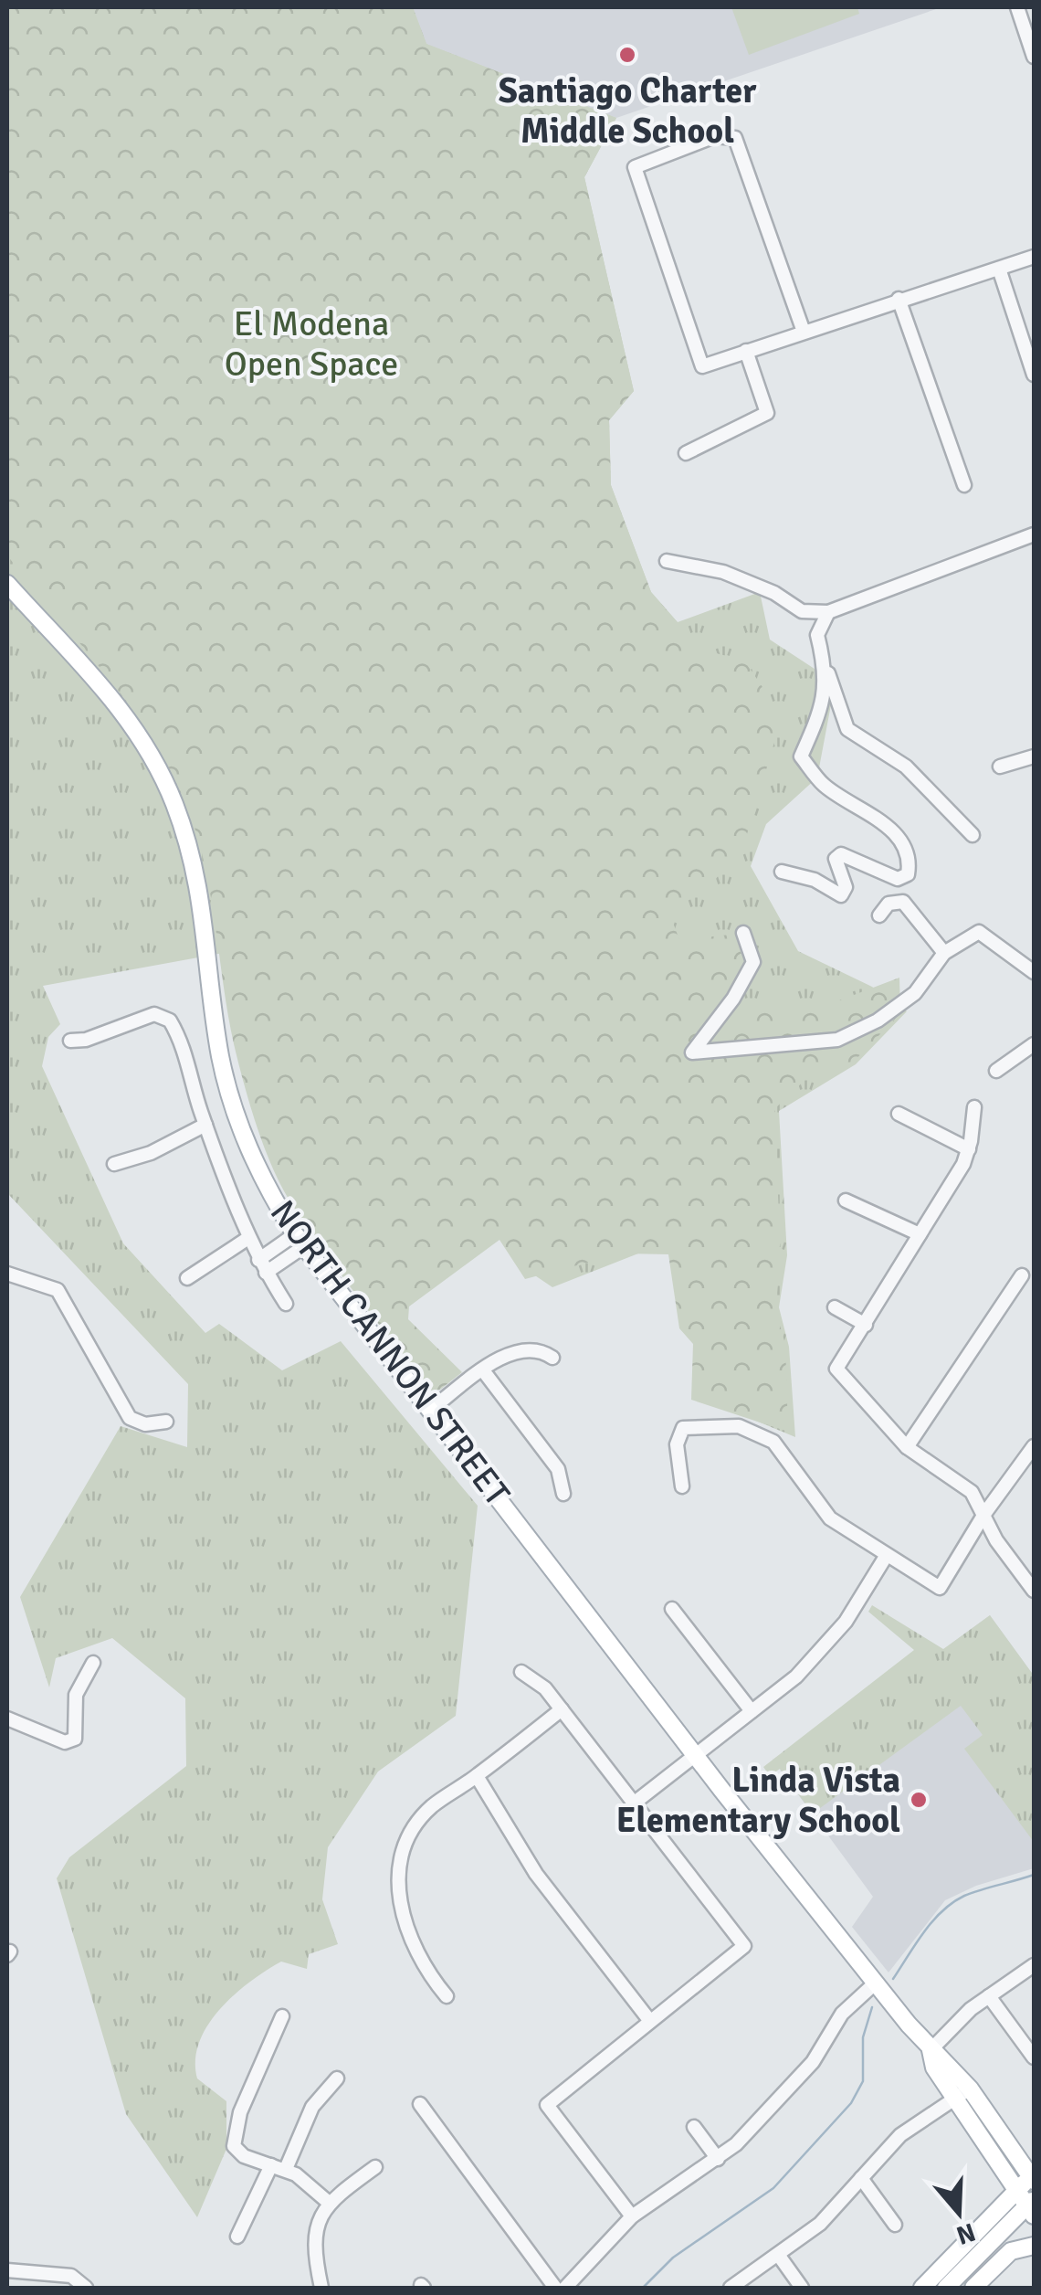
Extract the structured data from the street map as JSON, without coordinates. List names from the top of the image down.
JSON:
{
  "streets": {
    "main road": ["NORTH CANNON STREET"]
  },
  "parks": ["El Modena Open Space"],
  "places": ["Santiago Charter Middle School", "Linda Vista Elementary School"],
  "north": "bottom"
}
